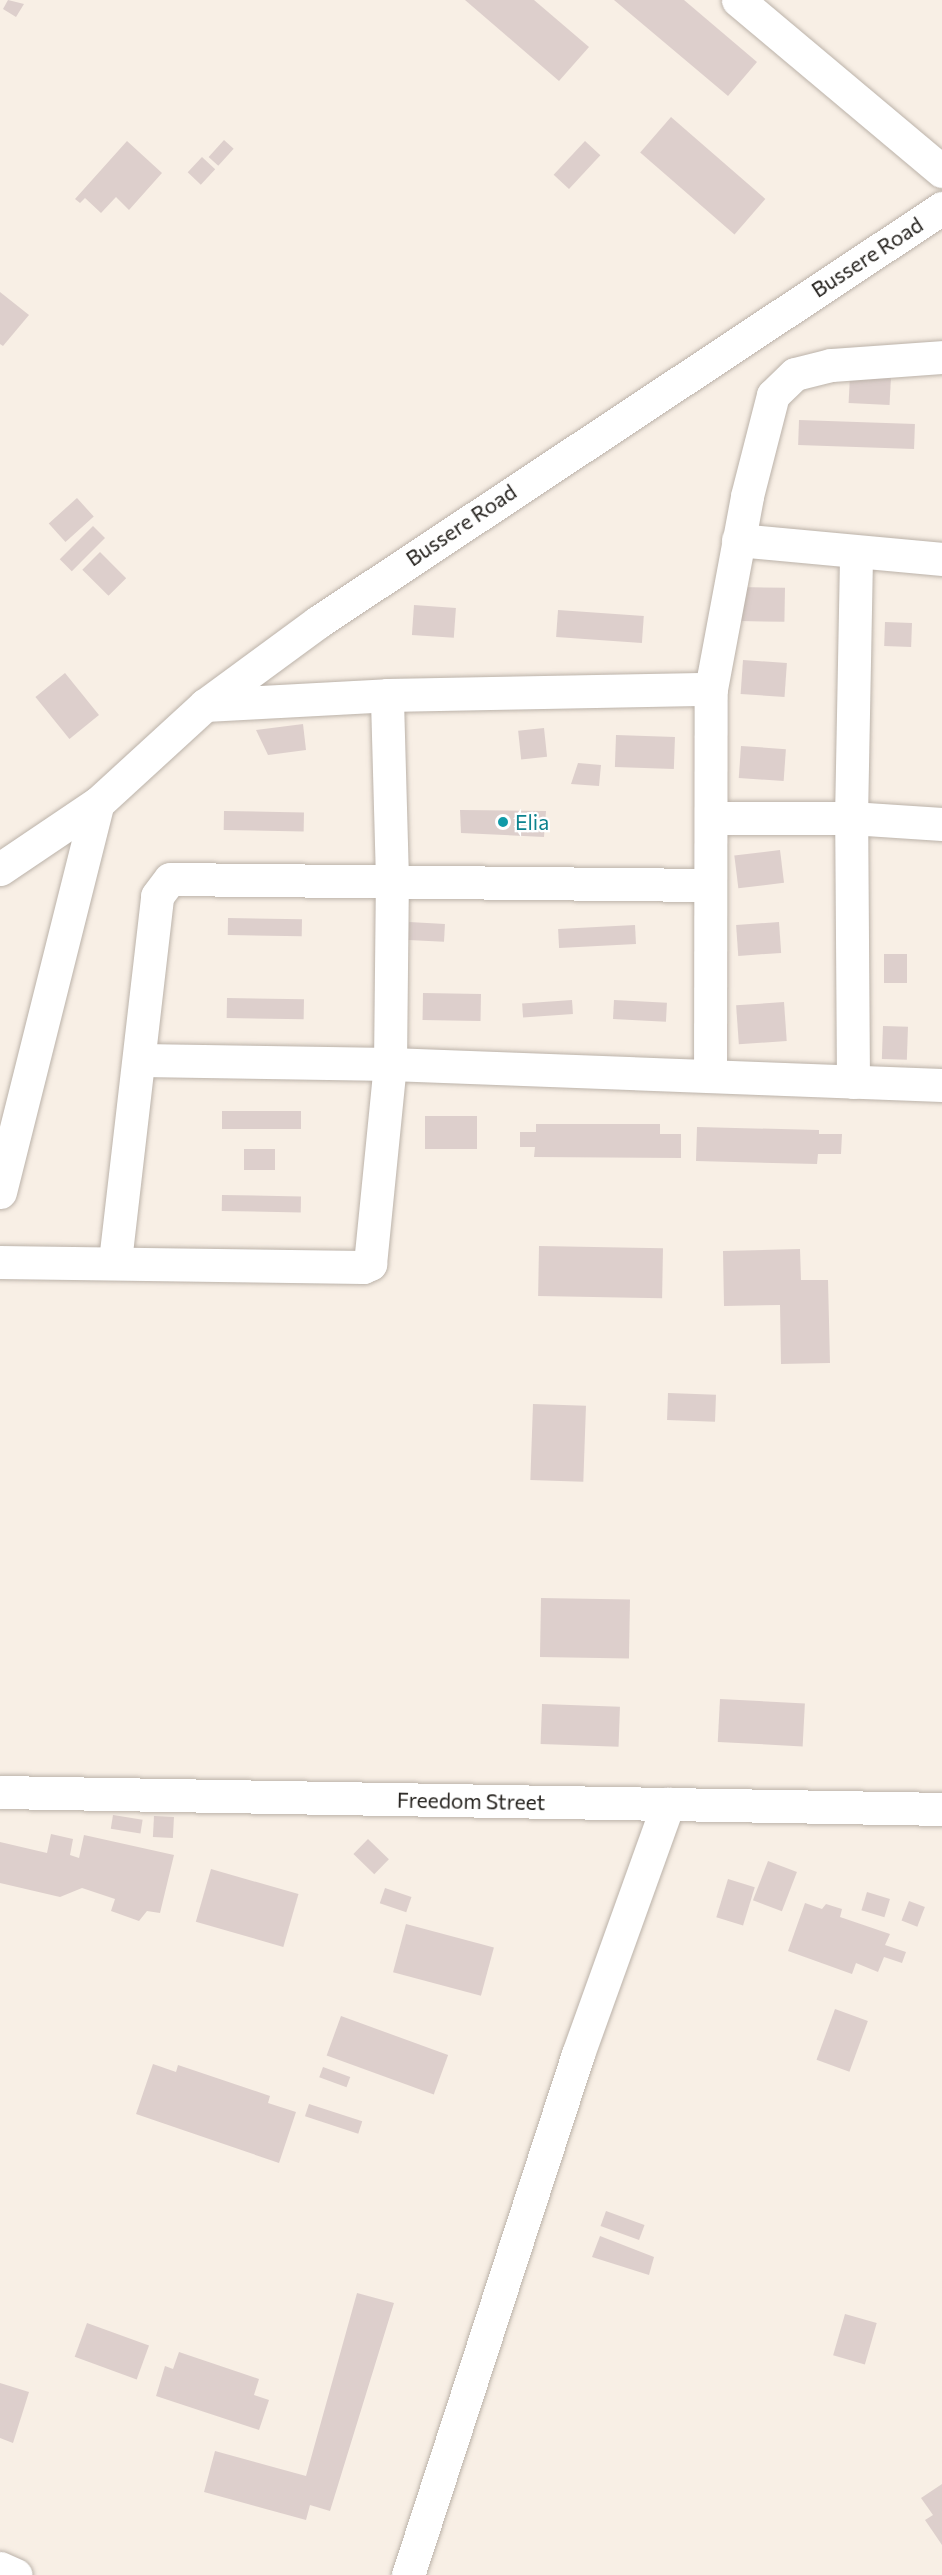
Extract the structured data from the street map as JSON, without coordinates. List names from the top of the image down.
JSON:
{
  "streets": {
    "street": ["Bussere Road", "Freedom Street"]
  },
  "places": ["Elia"]
}
